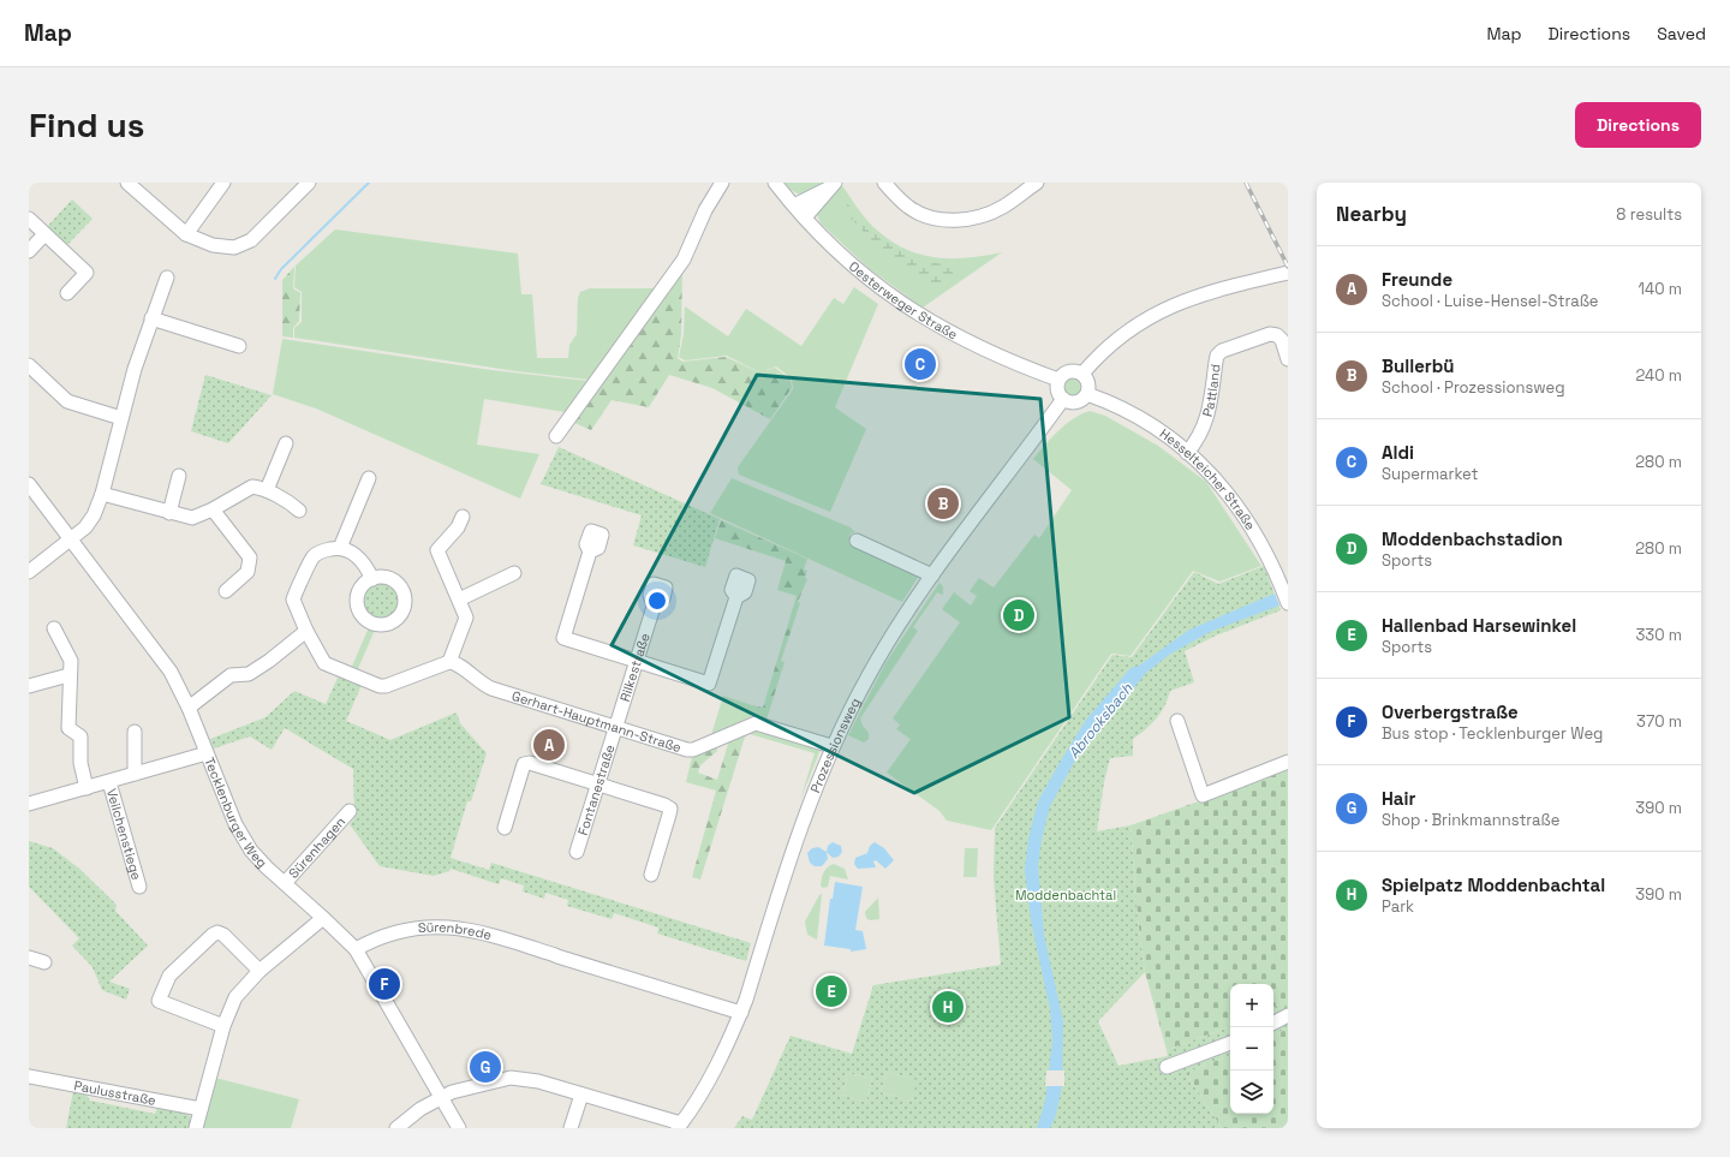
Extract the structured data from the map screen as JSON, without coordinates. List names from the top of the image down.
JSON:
{
  "streets": {
    "street": [
      "Oesterweger Straße",
      "Pattland",
      "Hesselteicher Straße",
      "Rilkestraße",
      "Gerhart-Hauptmann-Straße",
      "Prozessionsweg",
      "Fontanestraße",
      "Tecklenburger Weg",
      "Veilchenstiege",
      "Sürenhagen",
      "Sürenbrede",
      "Paulusstraße"
    ]
  },
  "crossings": [
    ["Oesterweger Straße", "Hesselteicher Straße"],
    ["Oesterweger Straße", "Prozessionsweg"],
    ["Pattland", "Hesselteicher Straße"],
    ["Hesselteicher Straße", "Prozessionsweg"],
    ["Rilkestraße", "Gerhart-Hauptmann-Straße"],
    ["Rilkestraße", "Fontanestraße"],
    ["Gerhart-Hauptmann-Straße", "Prozessionsweg"],
    ["Gerhart-Hauptmann-Straße", "Fontanestraße"],
    ["Prozessionsweg", "Sürenbrede"],
    ["Tecklenburger Weg", "Sürenhagen"],
    ["Tecklenburger Weg", "Sürenbrede"]
  ],
  "water": ["Abrooksbach"],
  "parks": ["Moddenbachtal"],
  "page": {
    "header": "Map",
    "nav": ["Map", "Directions", "Saved"],
    "buttons": "Directions",
    "title": "Find us",
    "heading": ["Nearby", "8 results"],
    "list": [
      {
        "mark": "A",
        "name": "Freunde",
        "note": "School · Luise-Hensel-Straße",
        "value": "140 m"
      },
      {
        "mark": "B",
        "name": "Bullerbü",
        "note": "School · Prozessionsweg",
        "value": "240 m"
      },
      {
        "mark": "C",
        "name": "Aldi",
        "note": "Supermarket",
        "value": "280 m"
      },
      {
        "mark": "D",
        "name": "Moddenbachstadion",
        "note": "Sports",
        "value": "280 m"
      },
      {
        "mark": "E",
        "name": "Hallenbad Harsewinkel",
        "note": "Sports",
        "value": "330 m"
      },
      {
        "mark": "F",
        "name": "Overbergstraße",
        "note": "Bus stop · Tecklenburger Weg",
        "value": "370 m"
      },
      {
        "mark": "G",
        "name": "Hair",
        "note": "Shop · Brinkmannstraße",
        "value": "390 m"
      },
      {
        "mark": "H",
        "name": "Spielpatz Moddenbachtal",
        "note": "Park",
        "value": "390 m"
      }
    ],
    "pins": [
      "C",
      "B",
      "D",
      "A",
      "F",
      "E",
      "H",
      "G"
    ],
    "map_buttons": ["+", "−"]
  }
}
